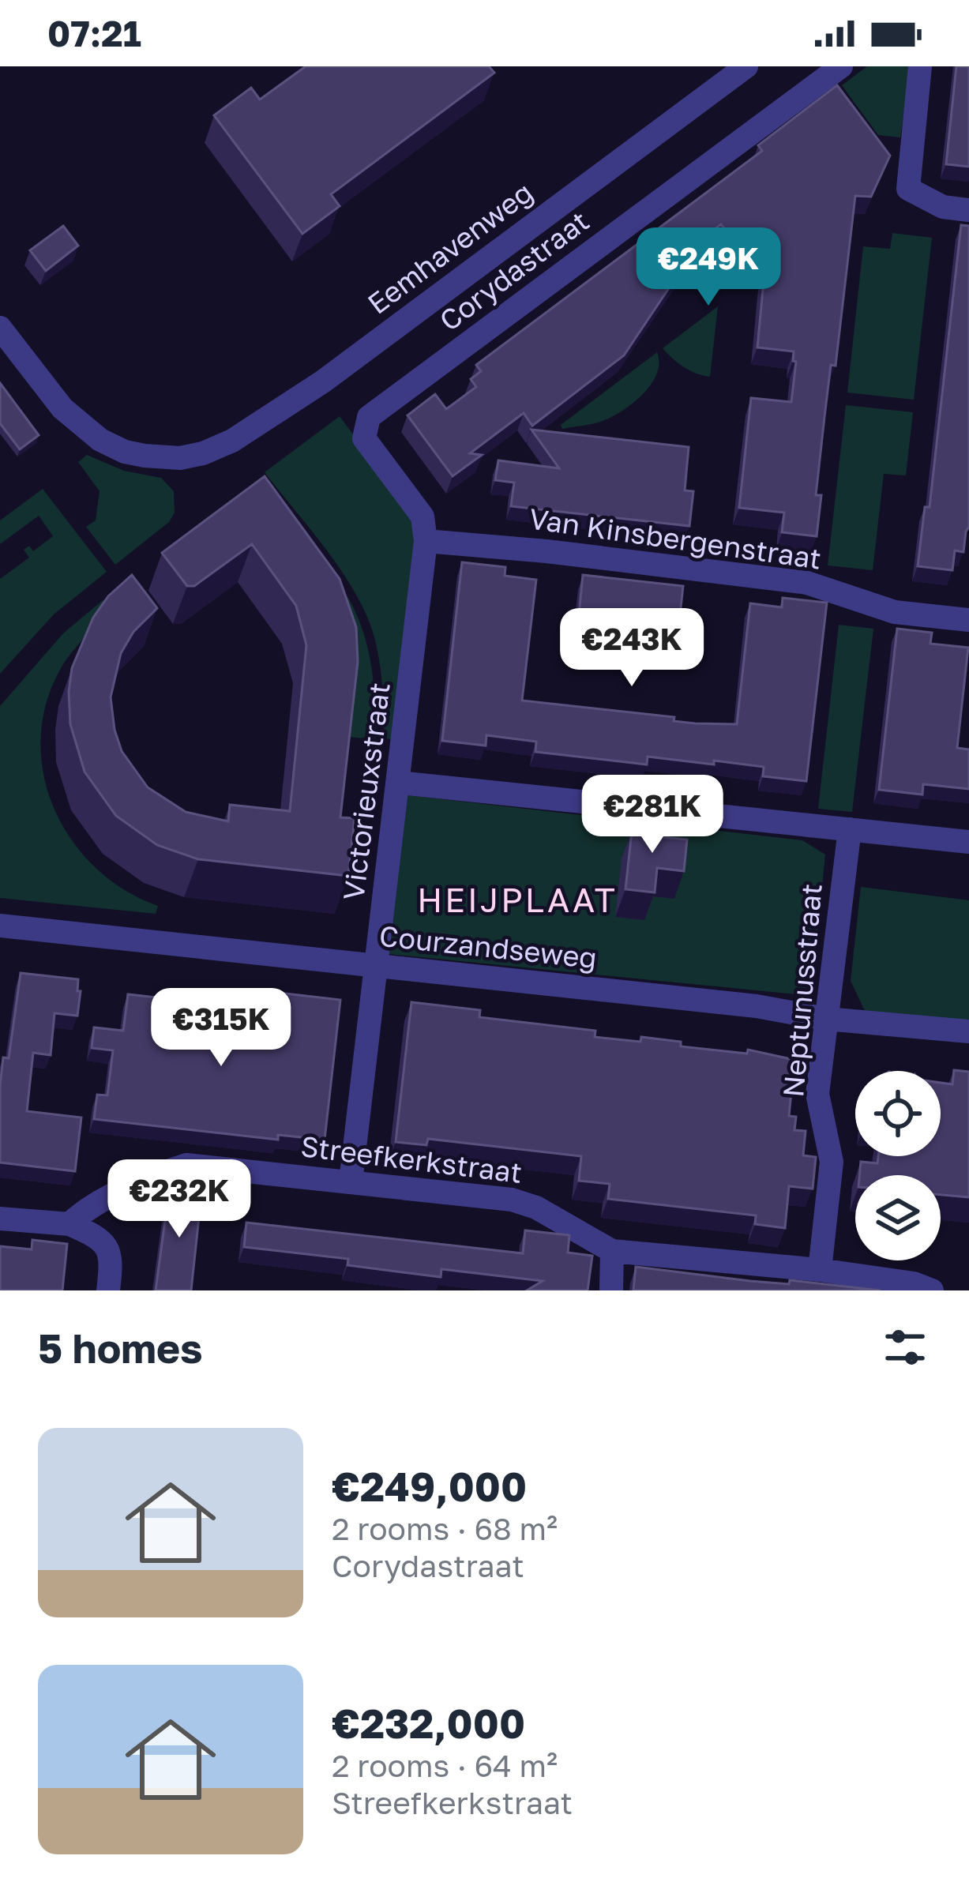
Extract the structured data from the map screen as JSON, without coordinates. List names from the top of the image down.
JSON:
{
  "streets": {
    "street": [
      "Eemhavenweg",
      "Corydastraat",
      "Van Kinsbergenstraat",
      "Victorieuxstraat",
      "Courzandseweg",
      "Neptunusstraat",
      "Streefkerkstraat"
    ]
  },
  "crossings": [
    ["Corydastraat", "Victorieuxstraat"],
    ["Van Kinsbergenstraat", "Victorieuxstraat"],
    ["Victorieuxstraat", "Courzandseweg"],
    ["Victorieuxstraat", "Streefkerkstraat"],
    ["Courzandseweg", "Neptunusstraat"],
    ["Neptunusstraat", "Streefkerkstraat"]
  ],
  "districts": ["HEIJPLAAT"],
  "page": {
    "status": "07:21",
    "price": [
      "€249K",
      "€243K",
      "€281K",
      "€315K",
      "€232K"
    ],
    "heading": "5 homes",
    "list": [
      {
        "name": "€249,000",
        "note": "2 rooms · 68 m² · Corydastraat"
      },
      {
        "name": "€232,000",
        "note": "2 rooms · 64 m² · Streefkerkstraat"
      }
    ]
  }
}
